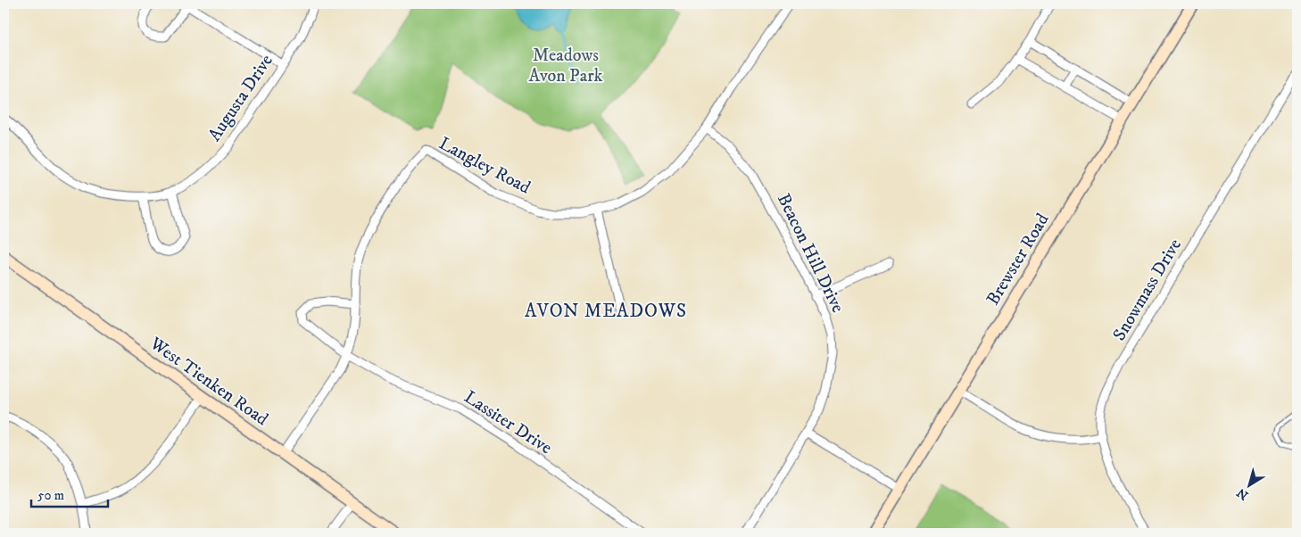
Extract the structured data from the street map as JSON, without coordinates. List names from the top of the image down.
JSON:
{
  "streets": {
    "street": [
      "Augusta Drive",
      "Langley Road",
      "Beacon Hill Drive",
      "Brewster Road",
      "Snowmass Drive",
      "West Tienken Road",
      "Lassiter Drive"
    ]
  },
  "crossings": [
    ["Langley Road", "Beacon Hill Drive"],
    ["Langley Road", "West Tienken Road"],
    ["Langley Road", "Lassiter Drive"]
  ],
  "districts": ["AVON MEADOWS"],
  "parks": ["Meadows Avon Park"],
  "scale_bar": "50 m",
  "north": "bottom left"
}
